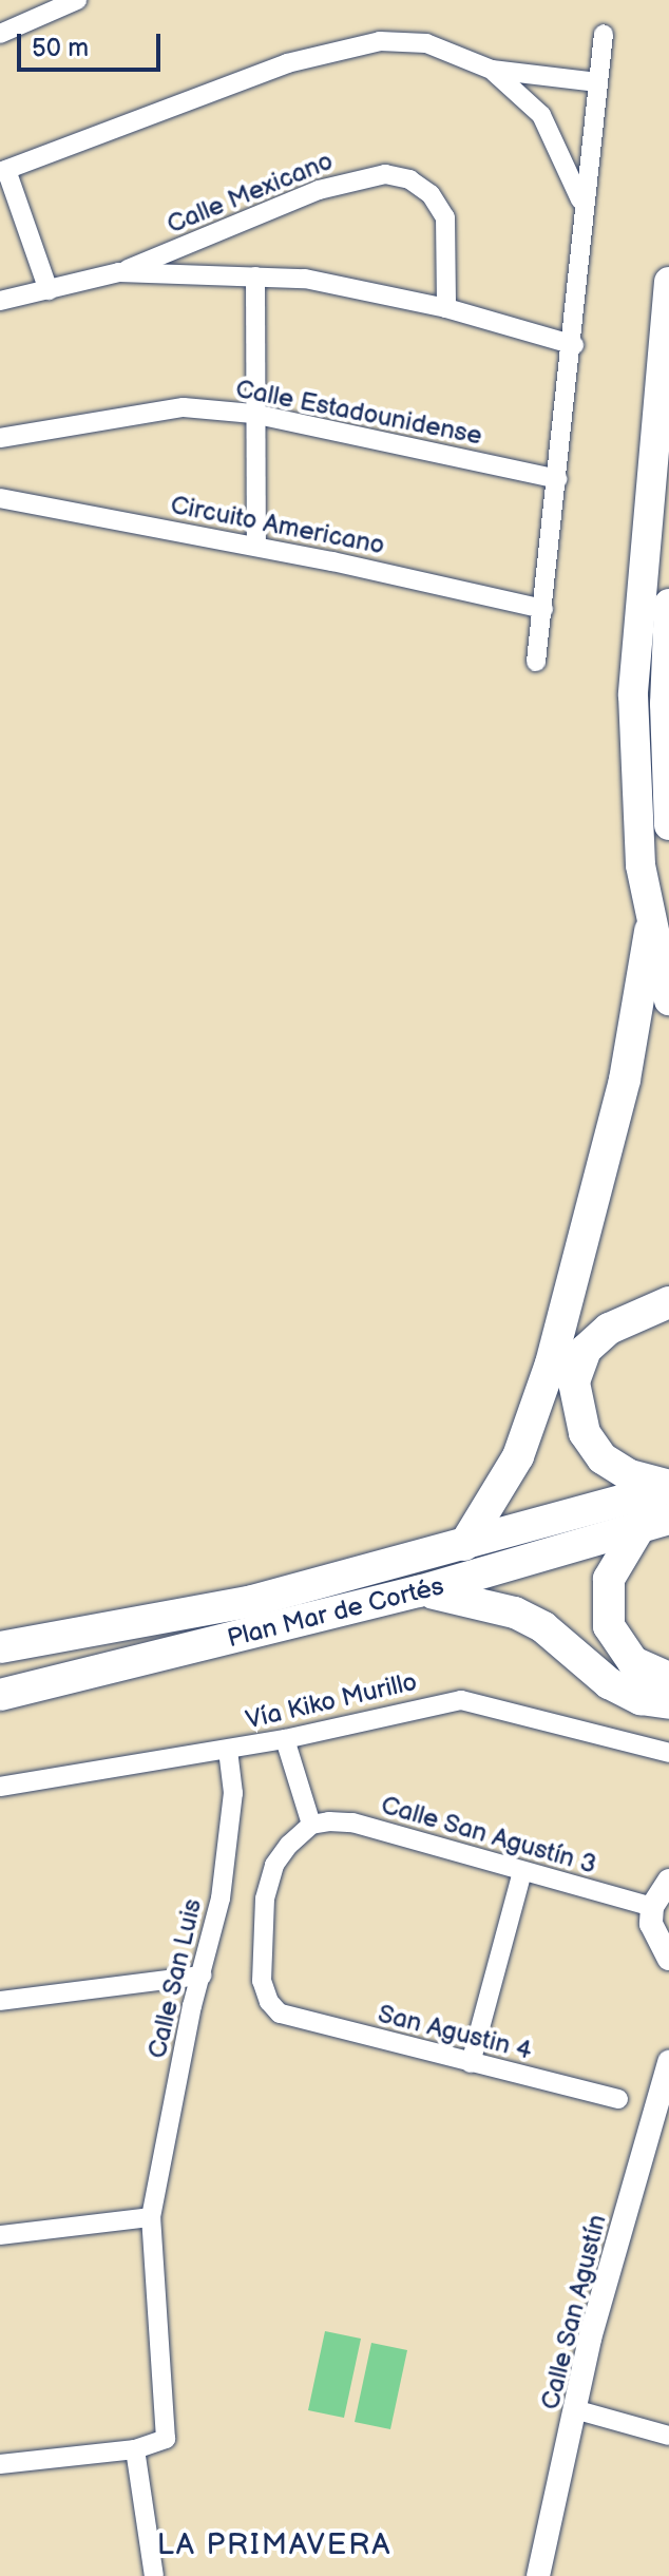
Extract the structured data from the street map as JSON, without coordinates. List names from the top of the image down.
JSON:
{
  "streets": {
    "highway": ["Plan Mar de Cortés"],
    "street": [
      "Calle Mexicano",
      "Calle Estadounidense",
      "Circuito Americano",
      "Vía Kiko Murillo",
      "Calle San Agustín 3",
      "Calle San Luis",
      "San Agustin 4",
      "Calle San Agustín"
    ]
  },
  "crossings": [
    ["Vía Kiko Murillo", "Calle San Luis"],
    ["Calle San Agustín 3", "San Agustin 4"]
  ],
  "districts": ["LA PRIMAVERA"],
  "scale_bar": "50 m"
}
